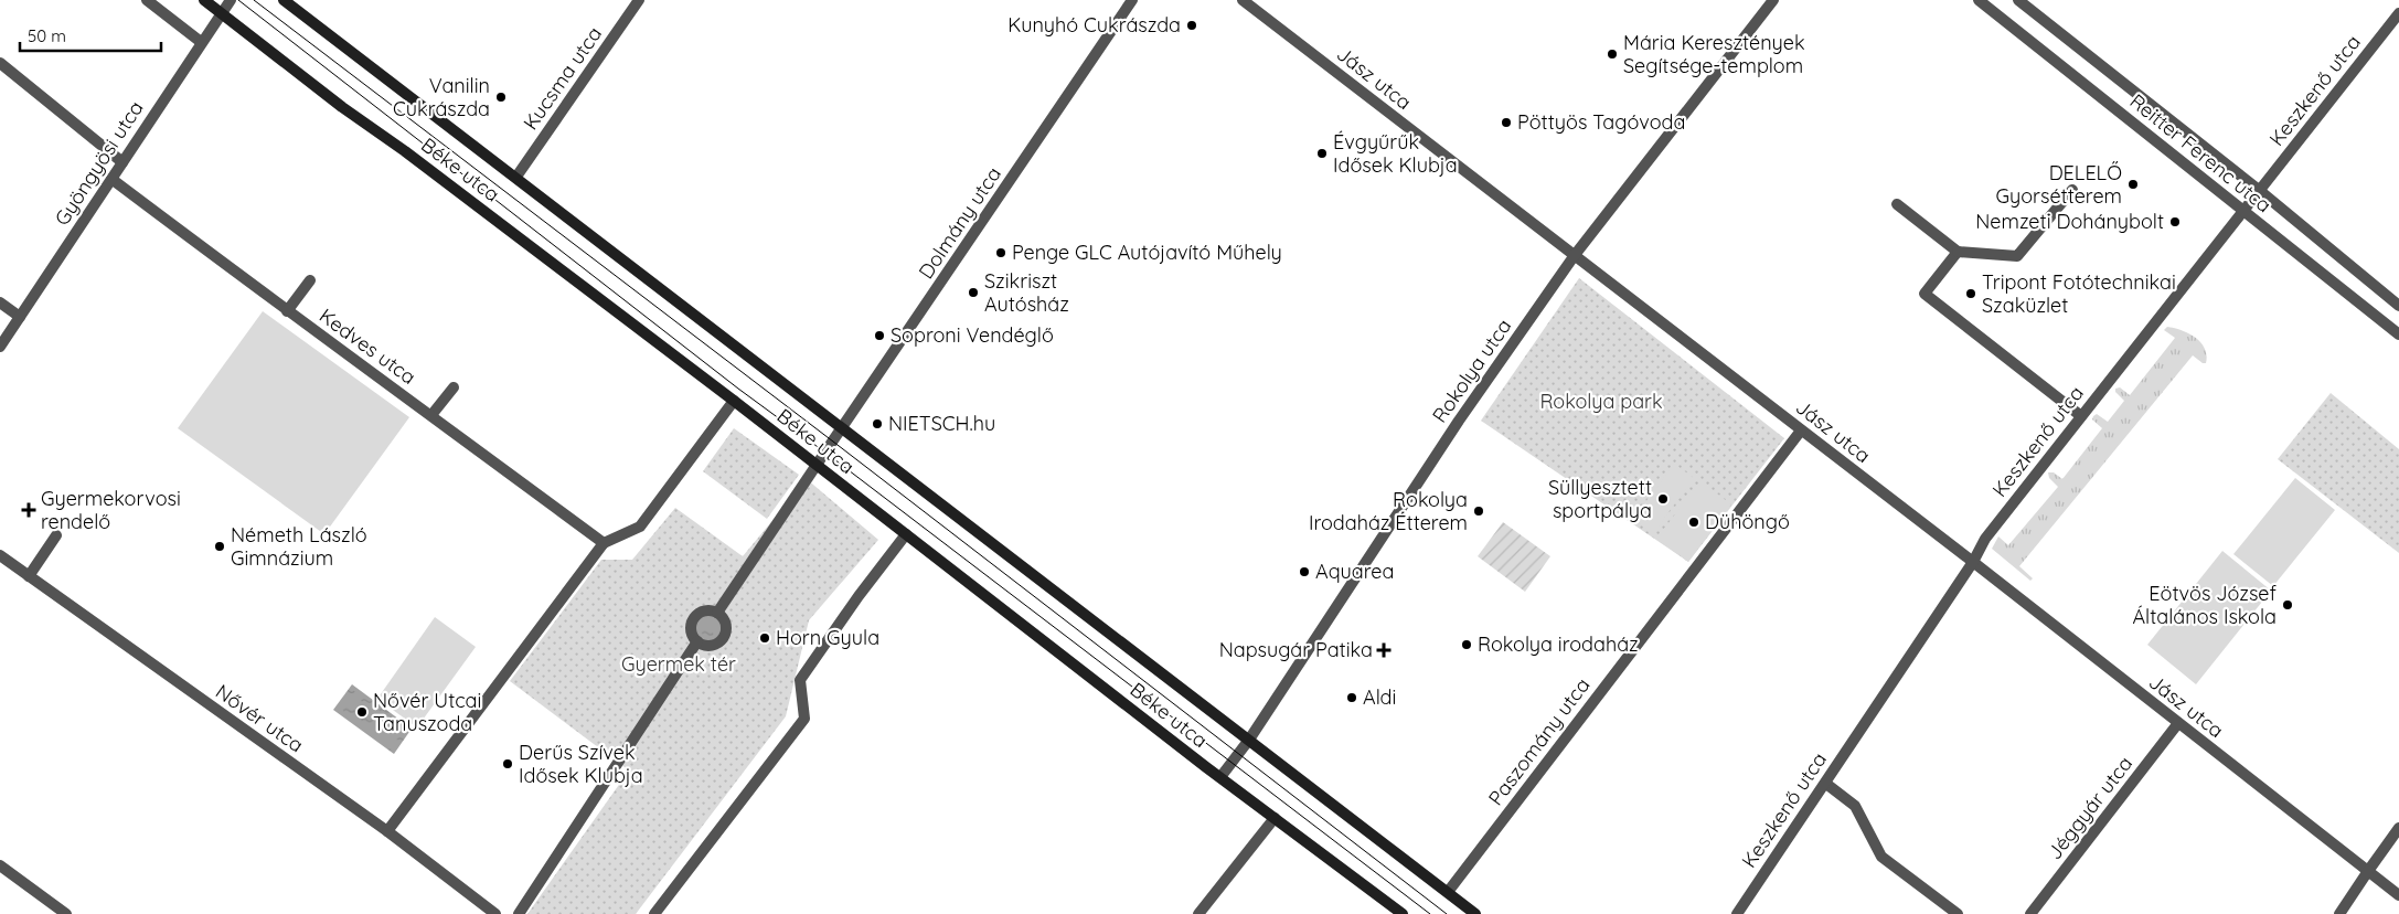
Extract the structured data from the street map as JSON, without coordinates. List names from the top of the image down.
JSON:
{
  "streets": {
    "main road": ["Béke utca"],
    "street": [
      "Kucsma utca",
      "Jász utca",
      "Keszkenő utca",
      "Reitter Ferenc utca",
      "Gyöngyösi utca",
      "Dolmány utca",
      "Kedves utca",
      "Rokolya utca",
      "Nővér utca",
      "Paszomány utca",
      "Jéggyár utca"
    ]
  },
  "crossings": [
    ["Kucsma utca", "Béke utca"],
    ["Jász utca", "Keszkenő utca"],
    ["Jász utca", "Rokolya utca"],
    ["Jász utca", "Paszomány utca"],
    ["Jász utca", "Jéggyár utca"],
    ["Keszkenő utca", "Reitter Ferenc utca"],
    ["Gyöngyösi utca", "Béke utca"],
    ["Gyöngyösi utca", "Kedves utca"],
    ["Béke utca", "Dolmány utca"],
    ["Béke utca", "Rokolya utca"],
    ["Béke utca", "Paszomány utca"]
  ],
  "parks": ["Rokolya park", "Gyermek tér"],
  "places": {
    "other": [
      "Kunyhó Cukrászda",
      "Mária Keresztények Segítsége-templom",
      "Vanilin Cukrászda",
      "Pöttyös Tagóvoda",
      "Évgyűrűk Idősek Klubja",
      "DELELŐ Gyorsétterem",
      "Nemzeti Dohánybolt",
      "Penge GLC Autójavító Műhely",
      "Szikriszt Autósház",
      "Tripont Fotótechnikai Szaküzlet",
      "Soproni Vendéglő",
      "NIETSCH.hu",
      "Süllyesztett sportpálya",
      "Rokolya Irodaház Étterem",
      "Dühöngő",
      "Németh László Gimnázium",
      "Aquarea",
      "Eötvös József Általános Iskola",
      "Horn Gyula",
      "Rokolya irodaház",
      "Aldi",
      "Nővér Utcai Tanuszoda",
      "Derűs Szívek Idősek Klubja"
    ],
    "health": ["Gyermekorvosi rendelő", "Napsugár Patika"]
  },
  "scale_bar": "50 m"
}
